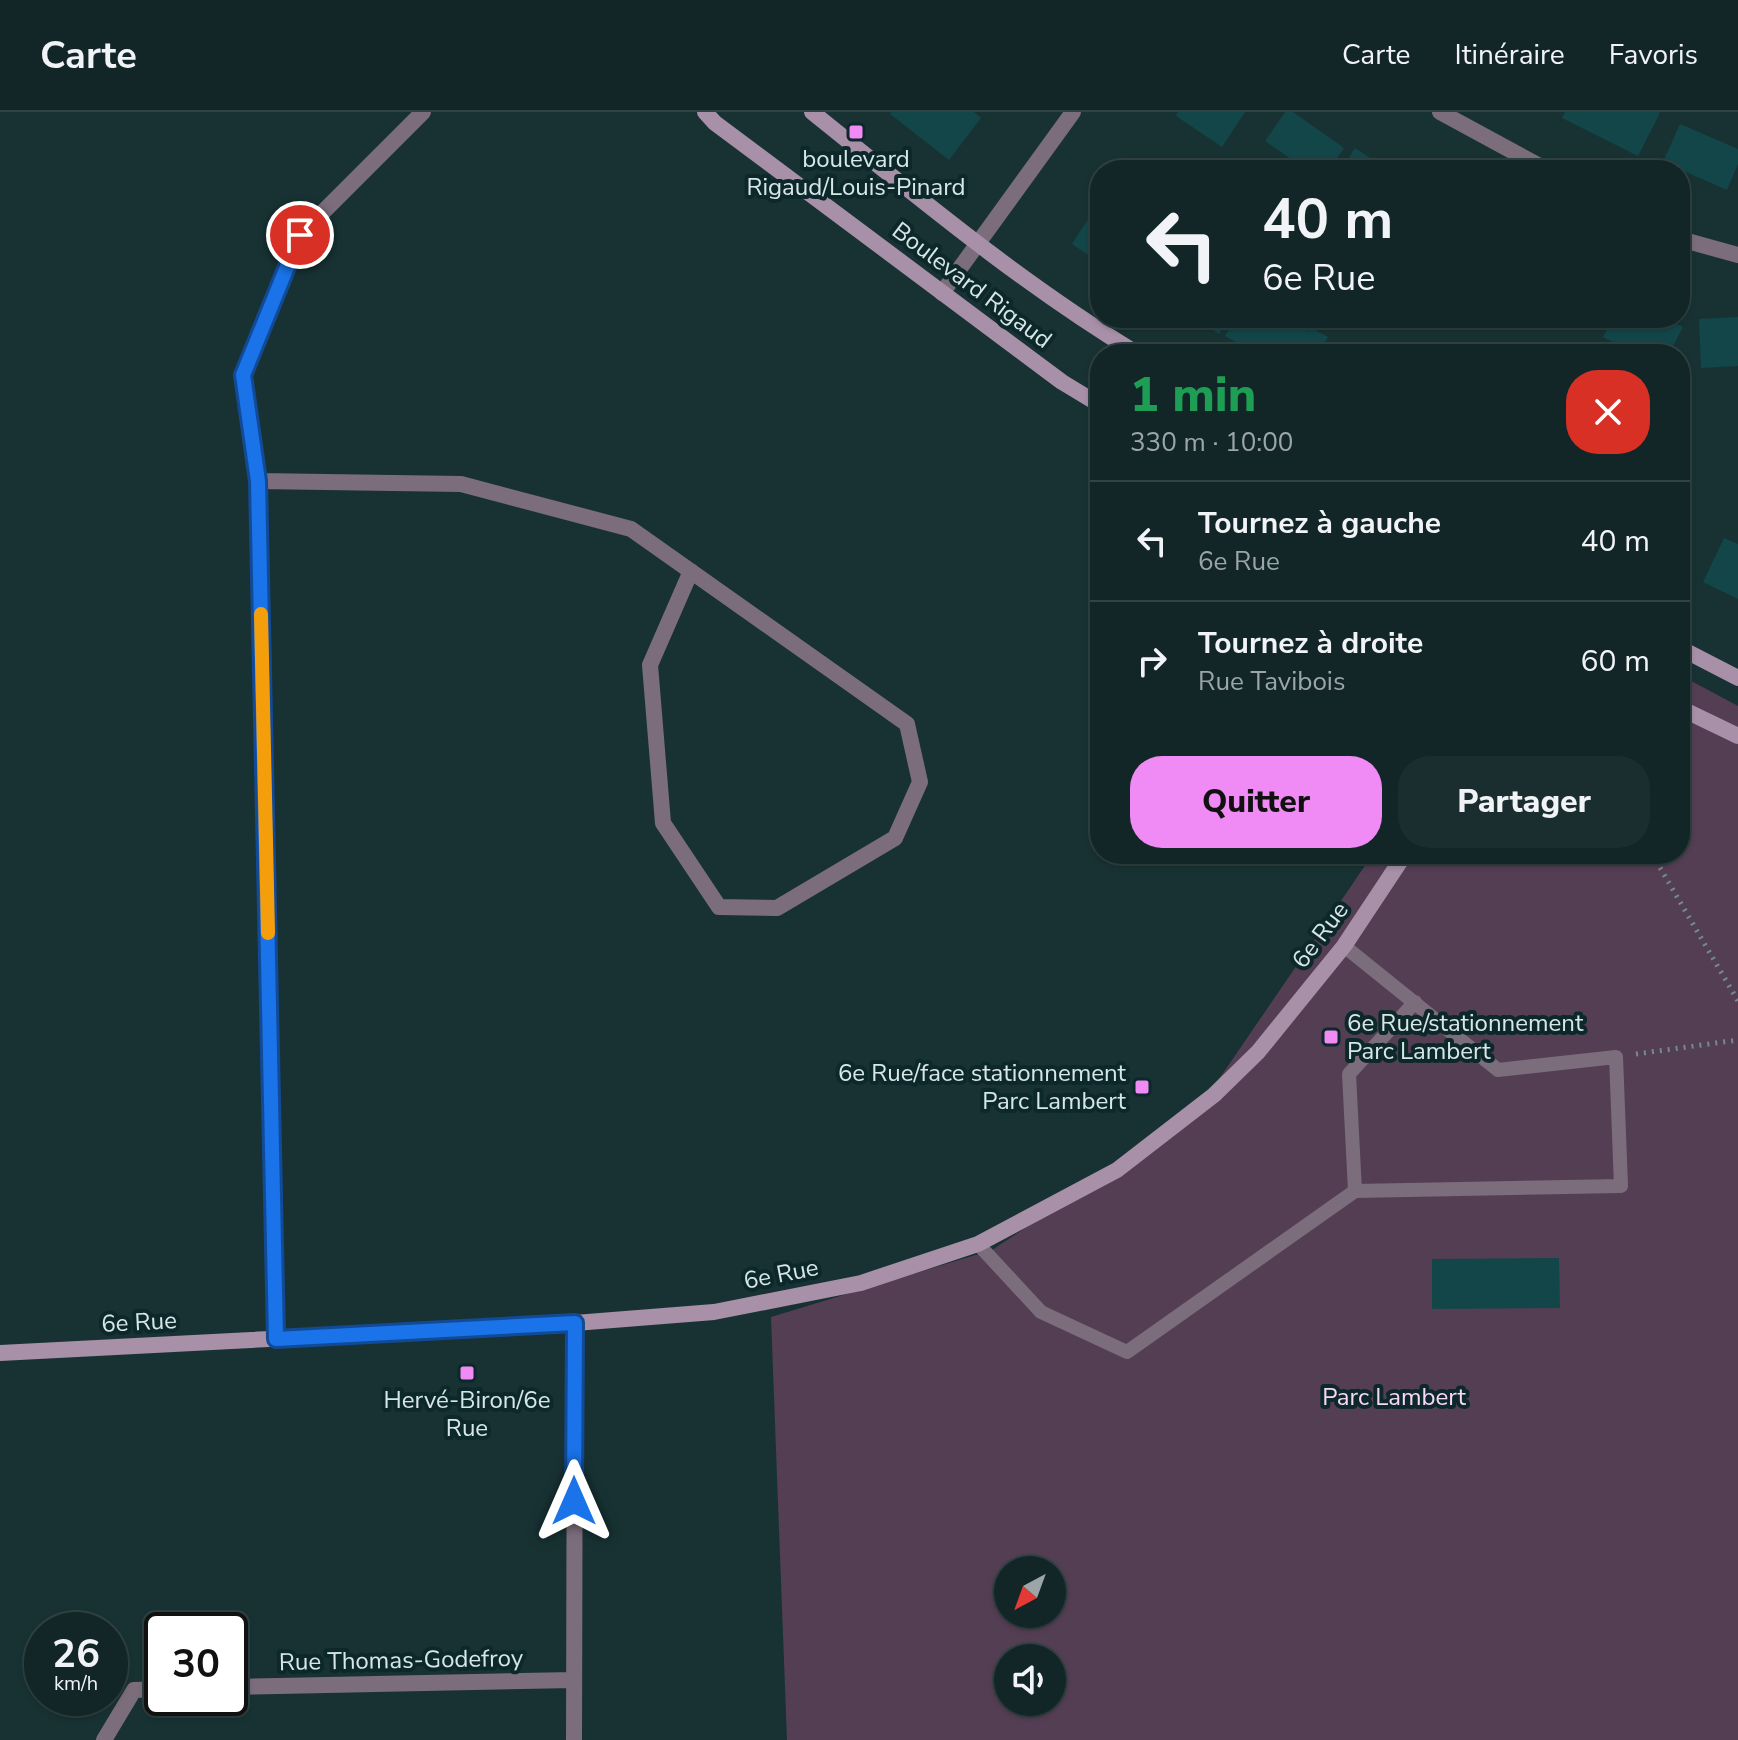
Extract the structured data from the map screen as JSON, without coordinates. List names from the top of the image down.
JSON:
{
  "streets": {
    "street": ["Boulevard Rigaud", "6e Rue", "Rue Thomas-Godefroy"]
  },
  "parks": ["Parc Lambert"],
  "places": {
    "transit": [
      "boulevard Rigaud/Louis-Pinard",
      "6e Rue/stationnement Parc Lambert",
      "6e Rue/face stationnement Parc Lambert",
      "Hervé-Biron/6e Rue"
    ]
  },
  "north": "bottom left",
  "page": {
    "header": "Carte",
    "nav": ["Carte", "Itinéraire", "Favoris"],
    "turn": ["40 m", "6e Rue"],
    "heading": ["1 min", "330 m · 10:00"],
    "list": [
      {
        "name": "Tournez à gauche",
        "note": "6e Rue",
        "value": "40 m"
      },
      {
        "name": "Tournez à droite",
        "note": "Rue Tavibois",
        "value": "60 m"
      }
    ],
    "buttons": ["Quitter", "Partager"],
    "speed": "26 km/h",
    "limit": "30"
  }
}
